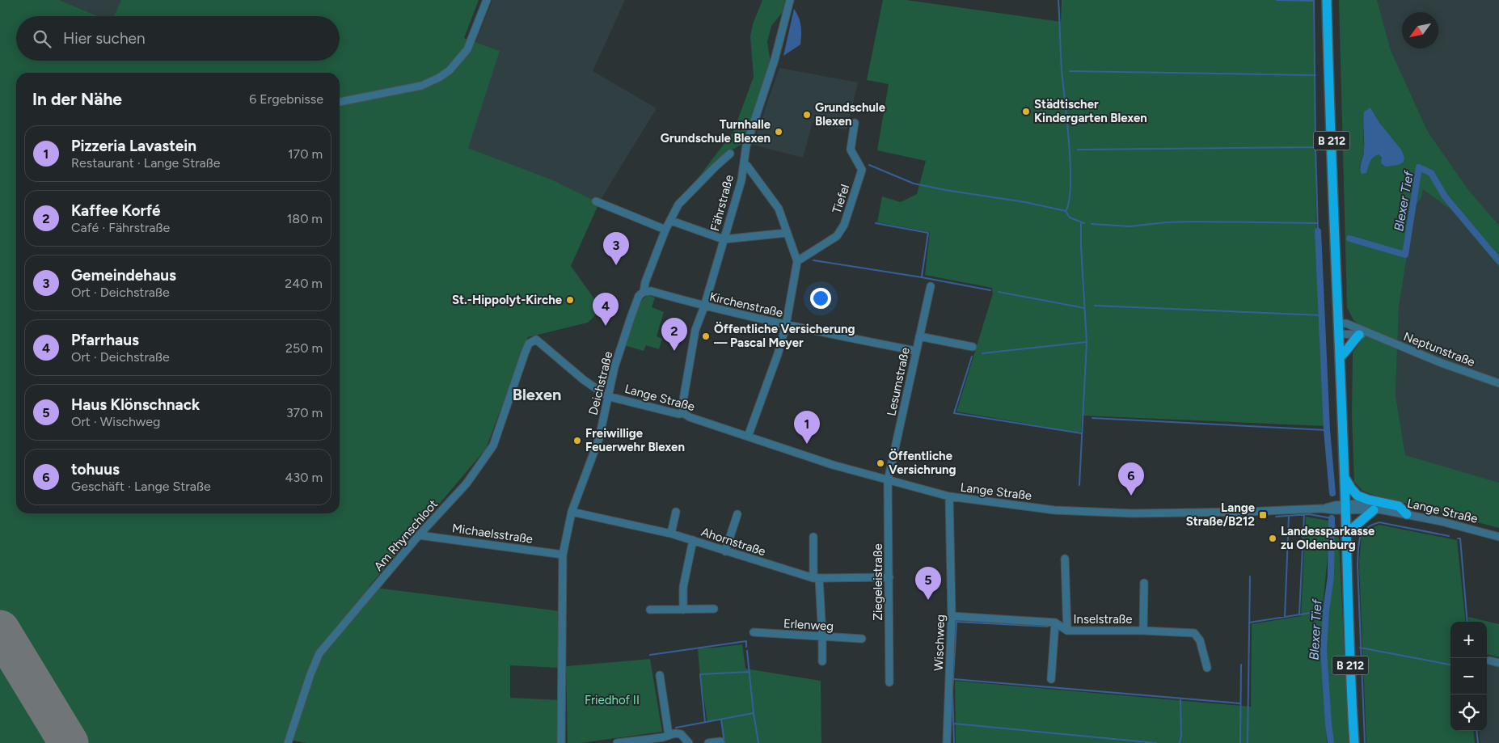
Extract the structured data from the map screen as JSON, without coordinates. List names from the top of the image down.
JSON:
{
  "streets": {
    "main road": ["B 212"],
    "street": [
      "Tiefel",
      "Fährstraße",
      "Kirchenstraße",
      "Neptunstraße",
      "Lesumstraße",
      "Deichstraße",
      "Lange Straße",
      "Michaelsstraße",
      "Am Rhynschloot",
      "Ahornstraße",
      "Ziegeleistraße",
      "Inselstraße",
      "Erlenweg",
      "Wischweg"
    ]
  },
  "crossings": [
    ["B 212", "Neptunstraße"],
    ["B 212", "Lange Straße"],
    ["Fährstraße", "Kirchenstraße"],
    ["Fährstraße", "Lange Straße"],
    ["Kirchenstraße", "Lesumstraße"],
    ["Kirchenstraße", "Deichstraße"],
    ["Lesumstraße", "Lange Straße"],
    ["Lesumstraße", "Ziegeleistraße"],
    ["Deichstraße", "Lange Straße"],
    ["Deichstraße", "Michaelsstraße"],
    ["Deichstraße", "Am Rhynschloot"],
    ["Deichstraße", "Ahornstraße"],
    ["Lange Straße", "Am Rhynschloot"],
    ["Lange Straße", "Ziegeleistraße"],
    ["Lange Straße", "Wischweg"],
    ["Michaelsstraße", "Am Rhynschloot"],
    ["Ahornstraße", "Ziegeleistraße"],
    ["Inselstraße", "Wischweg"]
  ],
  "districts": ["Blexen"],
  "water": ["Blexer Tief"],
  "parks": ["Friedhof II"],
  "places": {
    "other": [
      "Städtischer Kindergarten Blexen",
      "Grundschule Blexen",
      "Turnhalle Grundschule Blexen",
      "St.-Hippolyt-Kirche",
      "Öffentliche Versicherung — Pascal Meyer",
      "Freiwillige Feuerwehr Blexen",
      "Öffentliche Versichrung",
      "Landessparkasse zu Oldenburg"
    ],
    "transit": ["Lange Straße/B212"]
  },
  "north": "bottom left",
  "page": {
    "search": "Hier suchen",
    "heading": ["In der Nähe", "6 Ergebnisse"],
    "list": [
      {
        "mark": "1",
        "name": "Pizzeria Lavastein",
        "note": "Restaurant · Lange Straße",
        "value": "170 m"
      },
      {
        "mark": "2",
        "name": "Kaffee Korfé",
        "note": "Café · Fährstraße",
        "value": "180 m"
      },
      {
        "mark": "3",
        "name": "Gemeindehaus",
        "note": "Ort · Deichstraße",
        "value": "240 m"
      },
      {
        "mark": "4",
        "name": "Pfarrhaus",
        "note": "Ort · Deichstraße",
        "value": "250 m"
      },
      {
        "mark": "5",
        "name": "Haus Klönschnack",
        "note": "Ort · Wischweg",
        "value": "370 m"
      },
      {
        "mark": "6",
        "name": "tohuus",
        "note": "Geschäft · Lange Straße",
        "value": "430 m"
      }
    ],
    "pins": [
      "3",
      "4",
      "2",
      "1",
      "6",
      "5"
    ],
    "map_buttons": ["+", "−"]
  }
}
